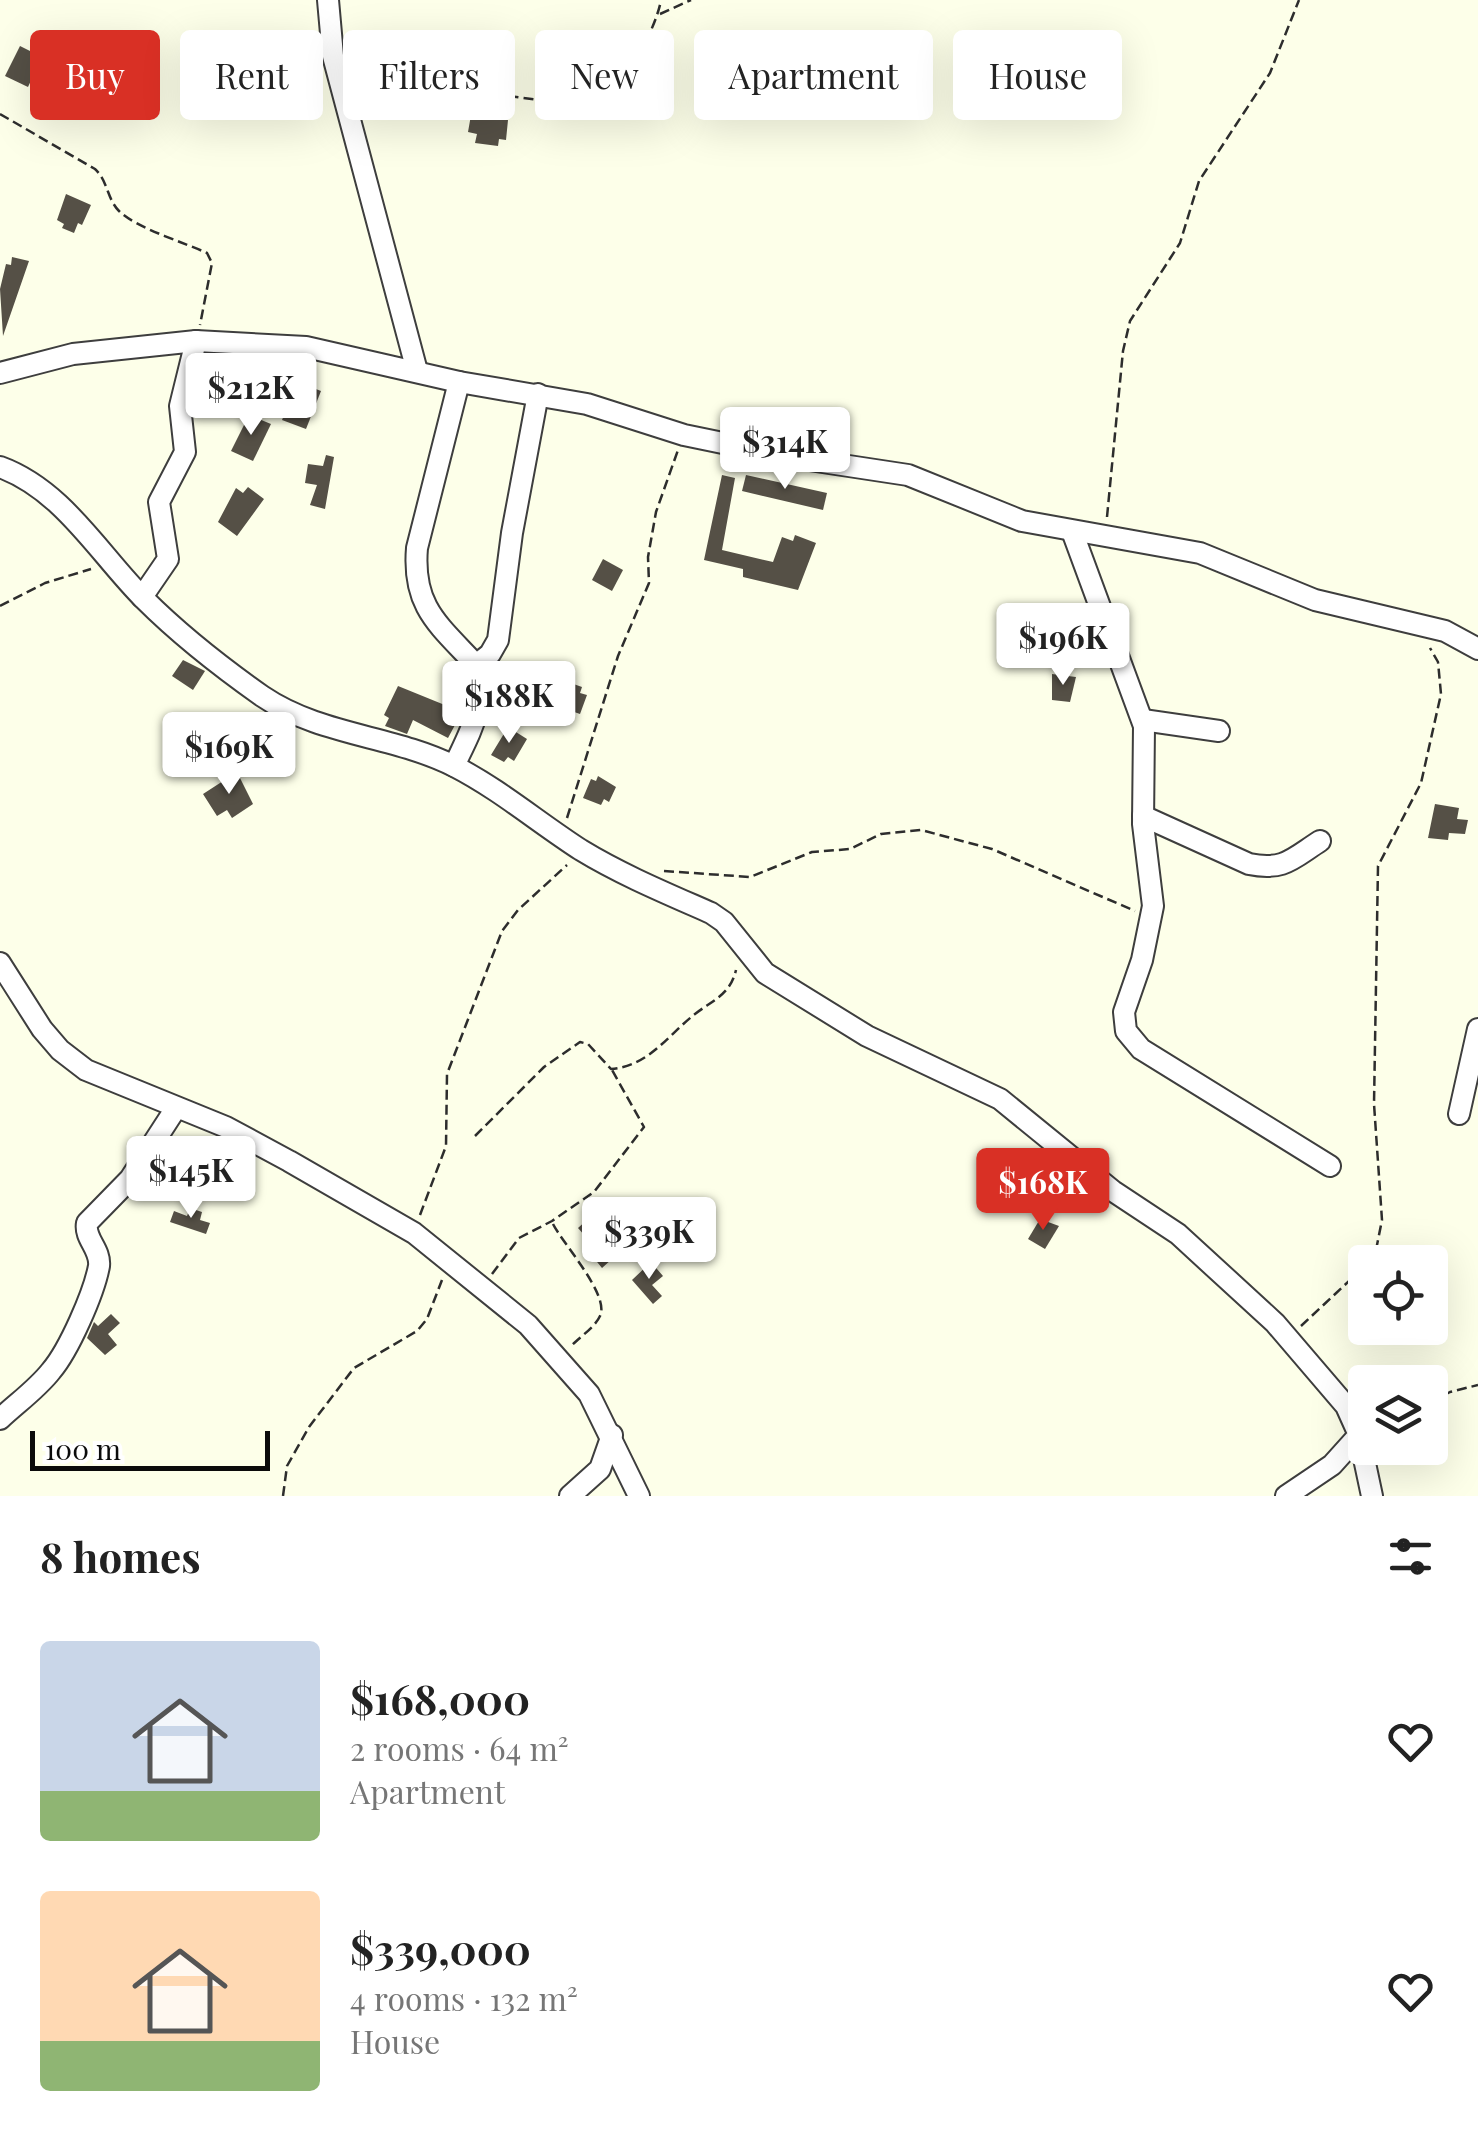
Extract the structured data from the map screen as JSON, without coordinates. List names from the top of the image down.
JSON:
{
  "scale_bar": "100 m",
  "page": {
    "chip": [
      "Buy",
      "Rent",
      "Filters",
      "New",
      "Apartment",
      "House"
    ],
    "price": [
      "$212K",
      "$314K",
      "$196K",
      "$188K",
      "$169K",
      "$145K",
      "$168K",
      "$339K"
    ],
    "scale": "100 m",
    "heading": "8 homes",
    "list": [
      {
        "name": "$168,000",
        "note": "2 rooms · 64 m² · Apartment"
      },
      {
        "name": "$339,000",
        "note": "4 rooms · 132 m² · House"
      }
    ]
  }
}
